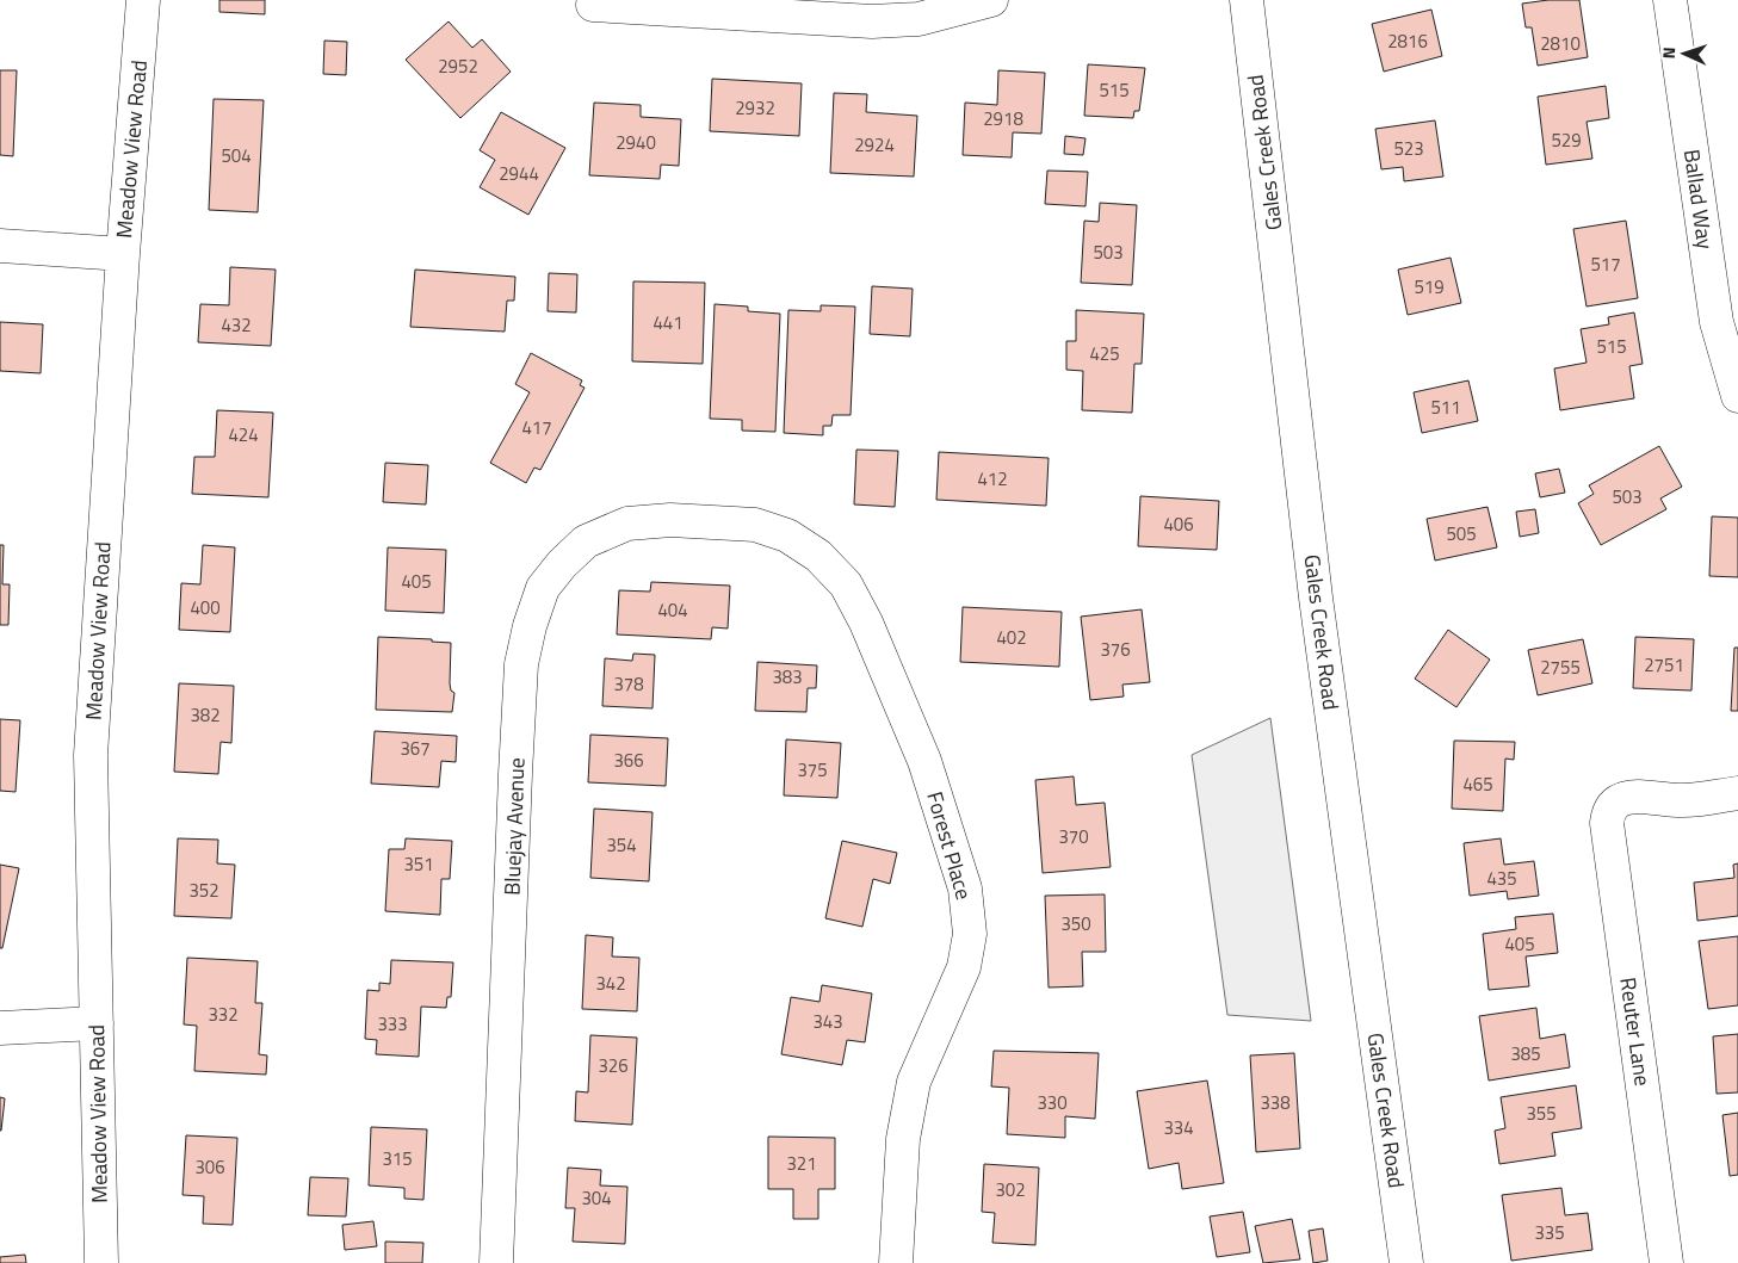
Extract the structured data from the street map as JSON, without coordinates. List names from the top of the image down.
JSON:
{
  "streets": {
    "street": [
      "Meadow View Road",
      "Gales Creek Road",
      "Ballad Way",
      "Bluejay Avenue",
      "Forest Place",
      "Reuter Lane"
    ]
  },
  "crossings": [
    ["Bluejay Avenue", "Forest Place"]
  ],
  "house_numbers": [
    "2816",
    "2810",
    "2952",
    "515",
    "2932",
    "2918",
    "529",
    "2940",
    "2924",
    "523",
    "504",
    "2944",
    "503",
    "517",
    "519",
    "441",
    "432",
    "515",
    "425",
    "511",
    "417",
    "424",
    "412",
    "503",
    "406",
    "505",
    "405",
    "400",
    "404",
    "402",
    "376",
    "2751",
    "2755",
    "383",
    "378",
    "382",
    "367",
    "366",
    "375",
    "465",
    "370",
    "354",
    "351",
    "435",
    "352",
    "350",
    "405",
    "342",
    "332",
    "343",
    "333",
    "385",
    "326",
    "330",
    "338",
    "355",
    "334",
    "315",
    "321",
    "306",
    "302",
    "304",
    "335"
  ],
  "north": "left"
}
